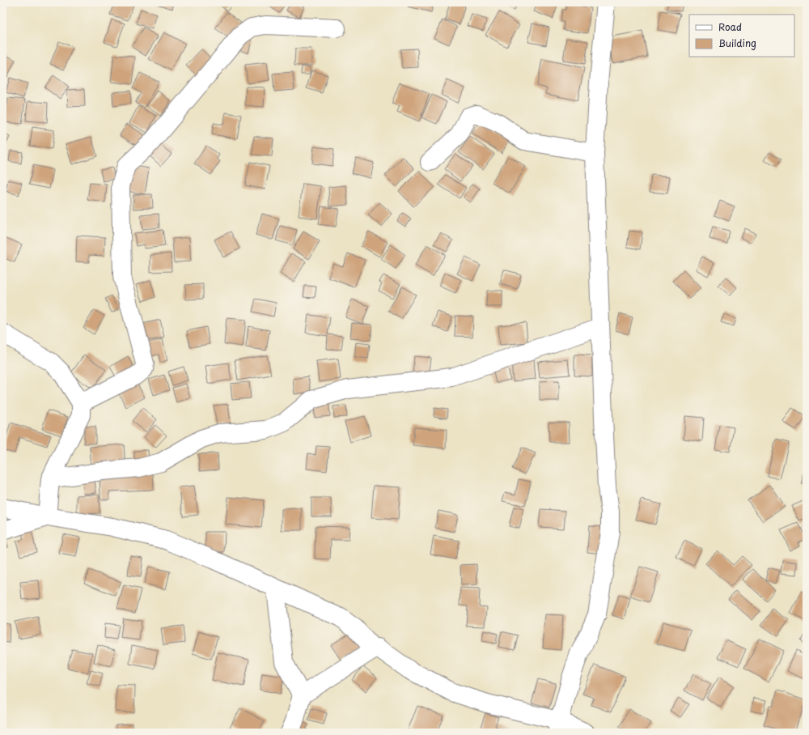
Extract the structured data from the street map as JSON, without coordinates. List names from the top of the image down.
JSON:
{
  "legend": ["Road", "Building"]
}
